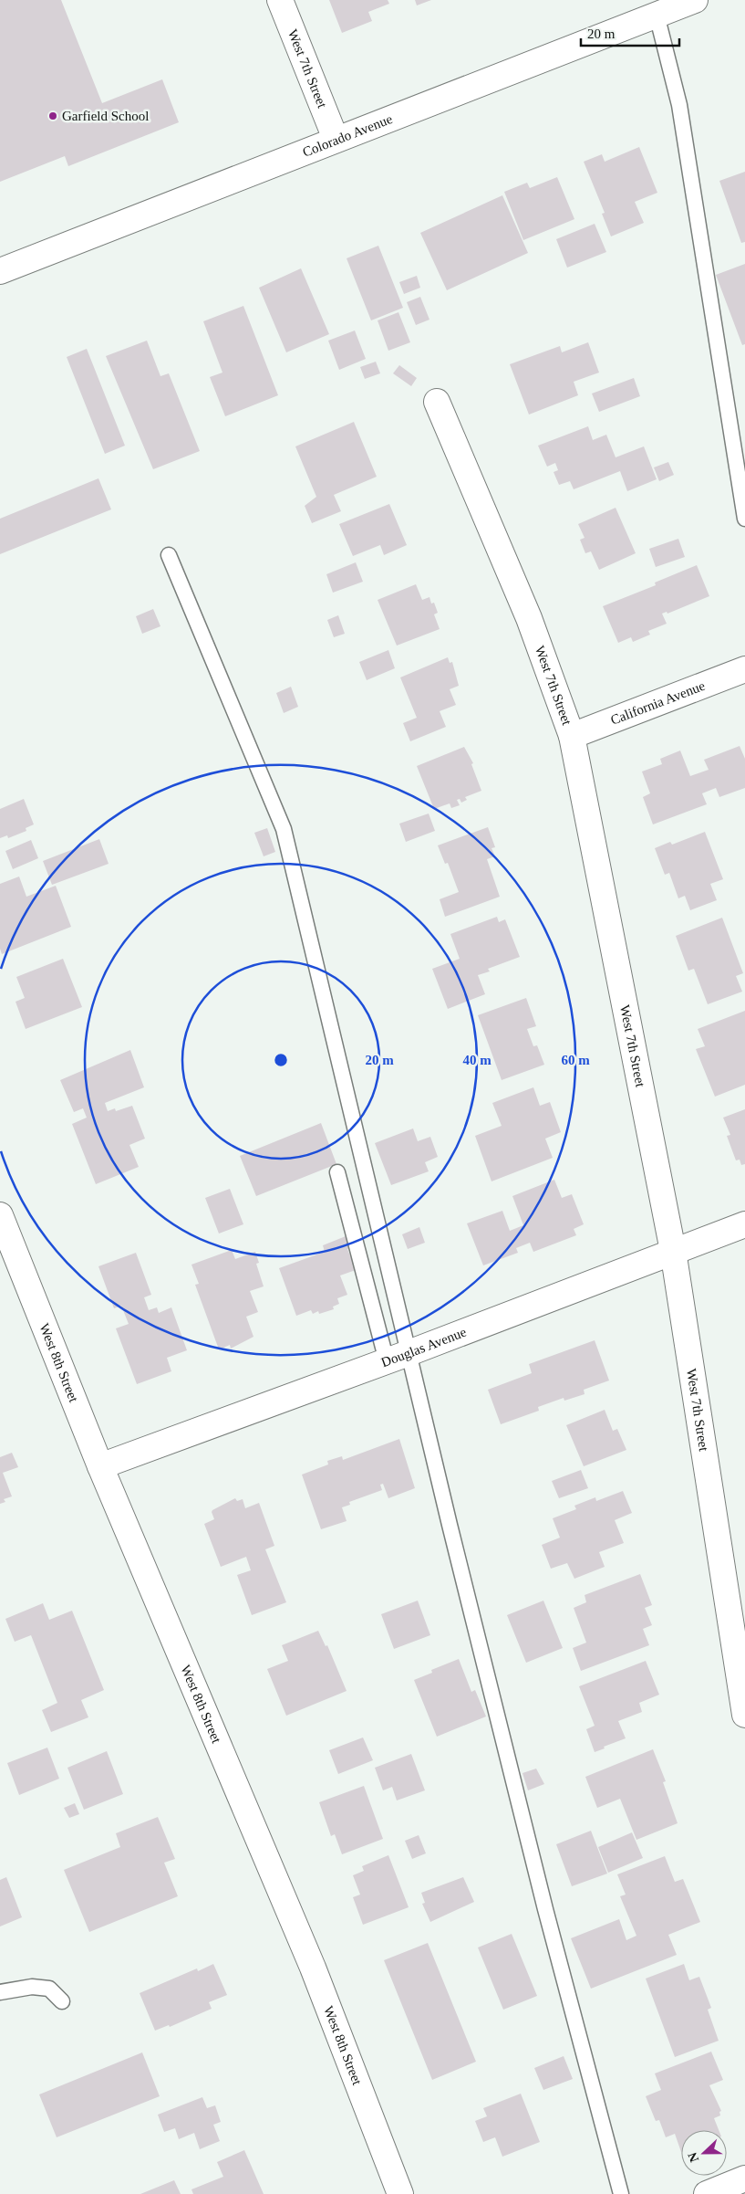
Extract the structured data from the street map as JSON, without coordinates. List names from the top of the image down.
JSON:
{
  "streets": {
    "street": [
      "West 7th Street",
      "Colorado Avenue",
      "California Avenue",
      "Douglas Avenue",
      "West 8th Street"
    ]
  },
  "crossings": [
    ["West 7th Street", "Colorado Avenue"],
    ["West 7th Street", "California Avenue"],
    ["West 7th Street", "Douglas Avenue"],
    ["Douglas Avenue", "West 8th Street"]
  ],
  "places": ["Garfield School"],
  "scale_bar": "20 m",
  "north": "left",
  "rings": ["20 m", "40 m", "60 m"]
}
